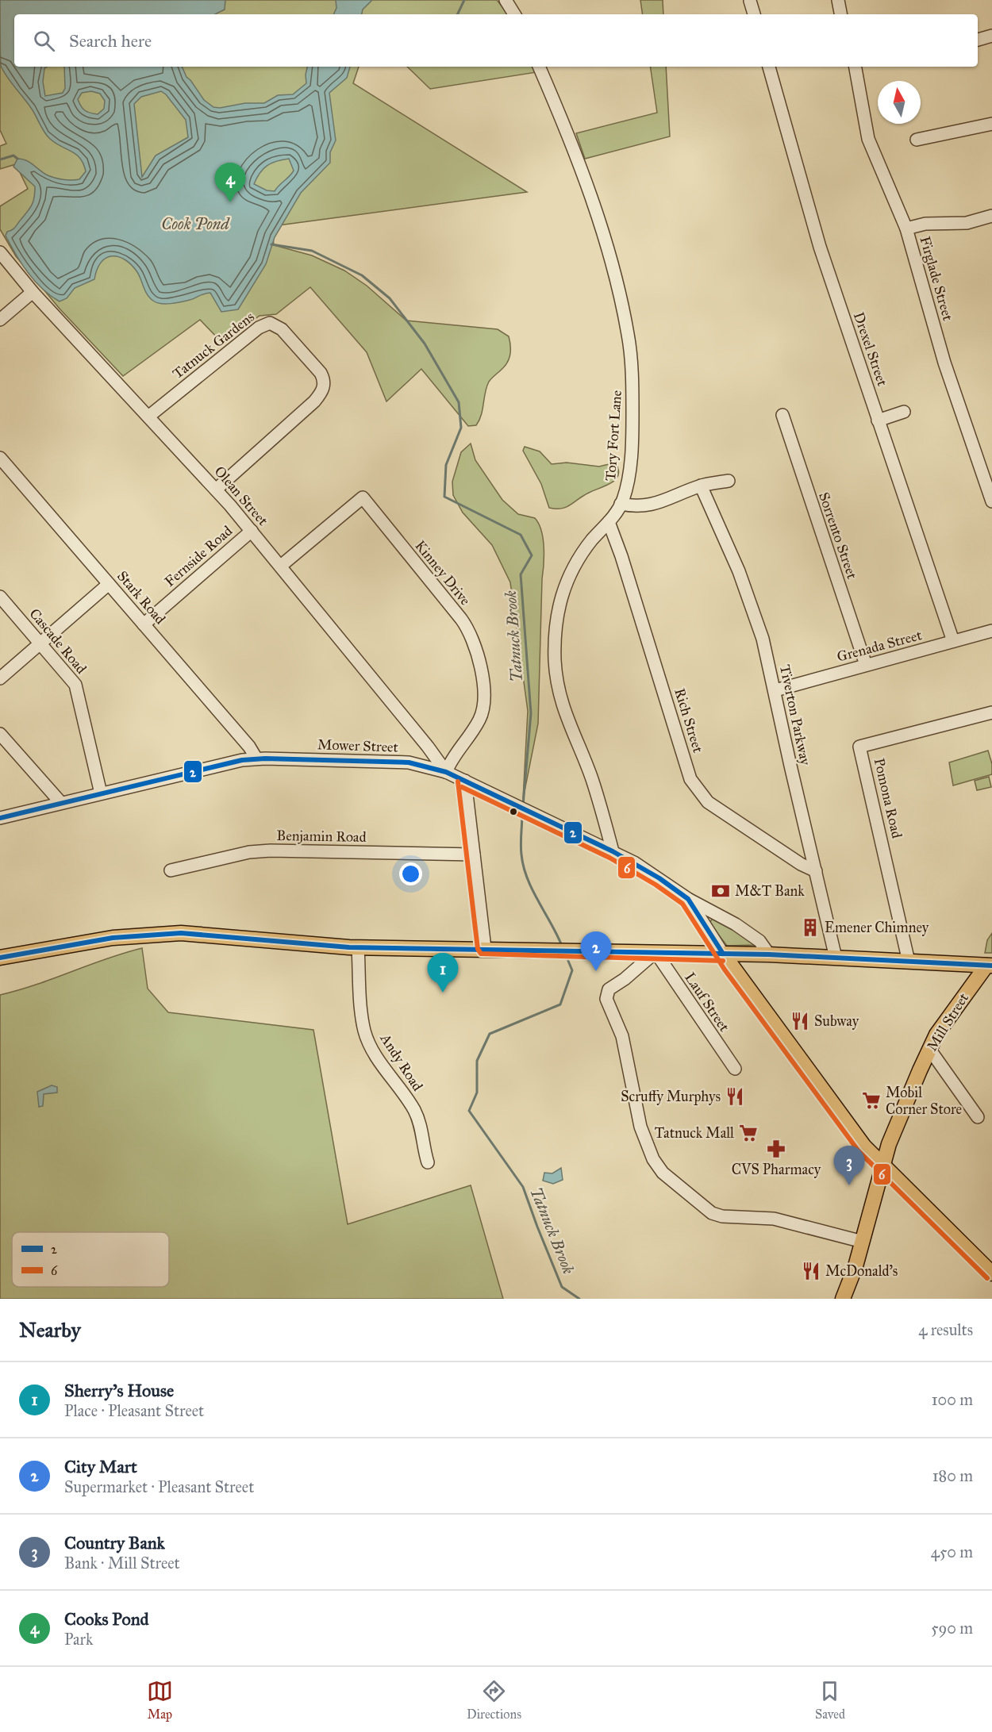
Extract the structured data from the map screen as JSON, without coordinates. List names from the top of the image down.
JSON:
{
  "streets": {
    "main road": ["Mill Street"],
    "street": [
      "Firglade Street",
      "Tatnuck Gardens",
      "Drexel Street",
      "Tory Fort Lane",
      "Olean Street",
      "Sorrento Street",
      "Fernside Road",
      "Kinney Drive",
      "Stark Road",
      "Cascade Road",
      "Grenada Street",
      "Tiverton Parkway",
      "Rich Street",
      "Mower Street",
      "Pomona Road",
      "Benjamin Road",
      "Lauf Street",
      "Andy Road"
    ]
  },
  "crossings": [
    ["Tatnuck Gardens", "Olean Street"],
    ["Drexel Street", "Grenada Street"],
    ["Tory Fort Lane", "Rich Street"],
    ["Tory Fort Lane", "Mower Street"],
    ["Olean Street", "Fernside Road"],
    ["Olean Street", "Kinney Drive"],
    ["Olean Street", "Mower Street"],
    ["Sorrento Street", "Grenada Street"],
    ["Fernside Road", "Stark Road"],
    ["Kinney Drive", "Mower Street"],
    ["Stark Road", "Mower Street"],
    ["Cascade Road", "Mower Street"],
    ["Grenada Street", "Tiverton Parkway"],
    ["Tiverton Parkway", "Rich Street"]
  ],
  "water": ["Cook Pond", "Tatnuck Brook"],
  "places": {
    "bank": ["M&T Bank"],
    "building": ["Emener Chimney"],
    "restaurant": ["Subway", "Scruffy Murphys", "McDonald's"],
    "supermarket": ["Mobil Corner Store", "Tatnuck Mall"],
    "pharmacy": ["CVS Pharmacy"]
  },
  "lines": ["transit line 2", "transit line 6"],
  "legend": ["2", "6"],
  "north": "top",
  "page": {
    "search": "Search here",
    "pins": [
      "4",
      "2",
      "1",
      "3"
    ],
    "heading": ["Nearby", "4 results"],
    "list": [
      {
        "mark": "1",
        "name": "Sherry's House",
        "note": "Place · Pleasant Street",
        "value": "100 m"
      },
      {
        "mark": "2",
        "name": "City Mart",
        "note": "Supermarket · Pleasant Street",
        "value": "180 m"
      },
      {
        "mark": "3",
        "name": "Country Bank",
        "note": "Bank · Mill Street",
        "value": "450 m"
      },
      {
        "mark": "4",
        "name": "Cooks Pond",
        "note": "Park",
        "value": "590 m"
      }
    ],
    "nav": ["Map", "Directions", "Saved"]
  }
}
